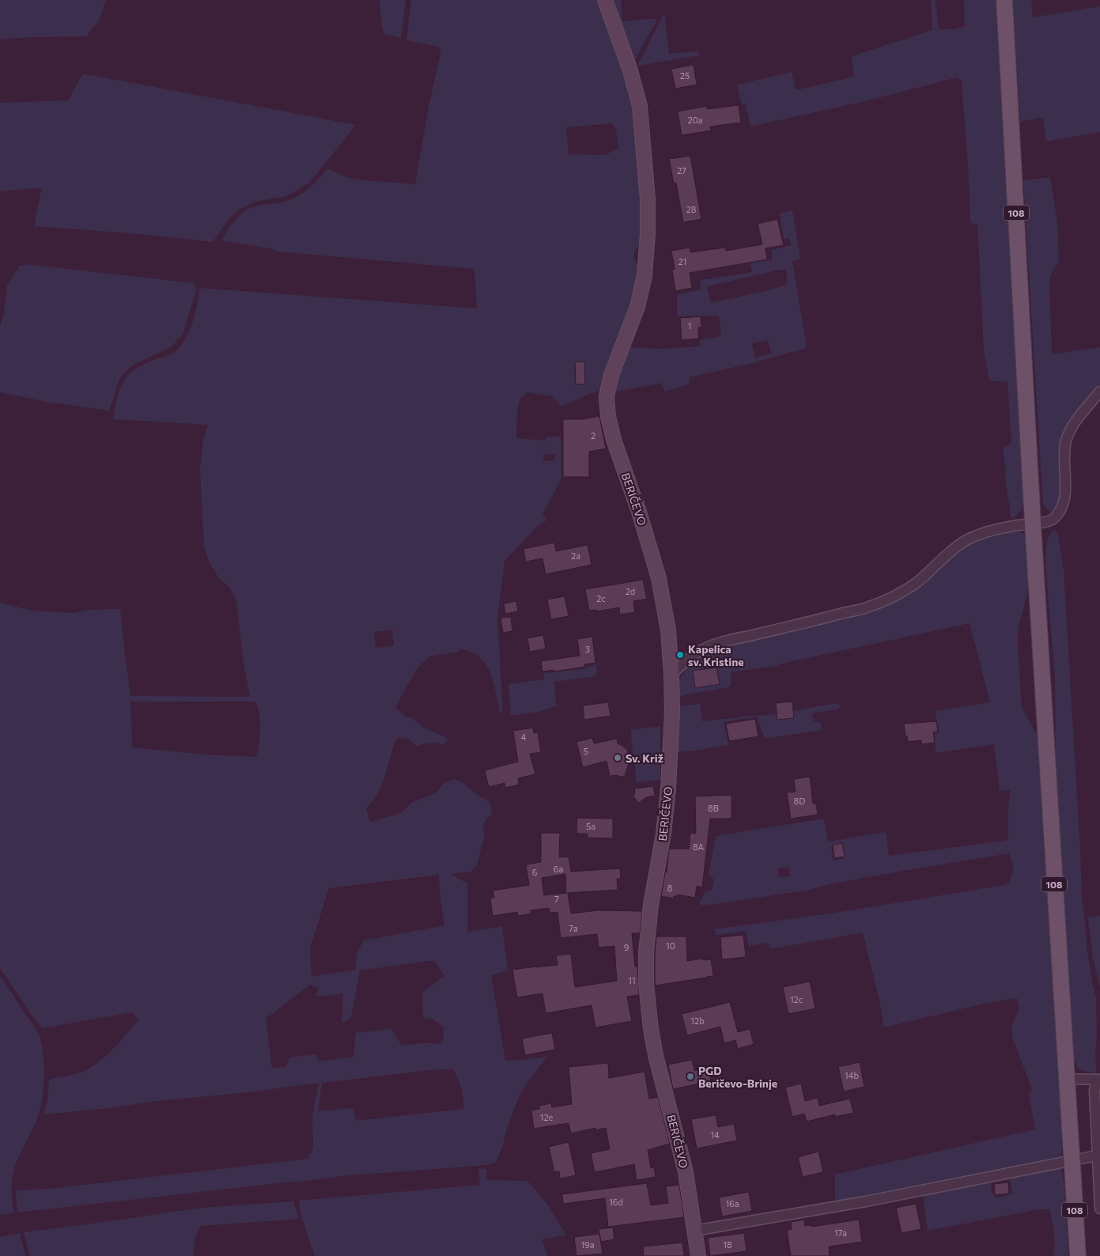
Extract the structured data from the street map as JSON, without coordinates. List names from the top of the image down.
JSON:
{
  "streets": {
    "main road": ["108"],
    "street": ["BERIČEVO"]
  },
  "places": ["Kapelica sv. Kristine", "Sv. Križ", "PGD Beričevo-Brinje"],
  "house_numbers": [
    "25",
    "20a",
    "27",
    "28",
    "21",
    "1",
    "2",
    "2a",
    "2d",
    "2c",
    "3",
    "4",
    "5",
    "8D",
    "8B",
    "5a",
    "8A",
    "6a",
    "6",
    "8",
    "7",
    "7a",
    "10",
    "9",
    "11",
    "12c",
    "12b",
    "14b",
    "12e",
    "14",
    "16d",
    "16a",
    "17a",
    "19a",
    "18"
  ]
}
